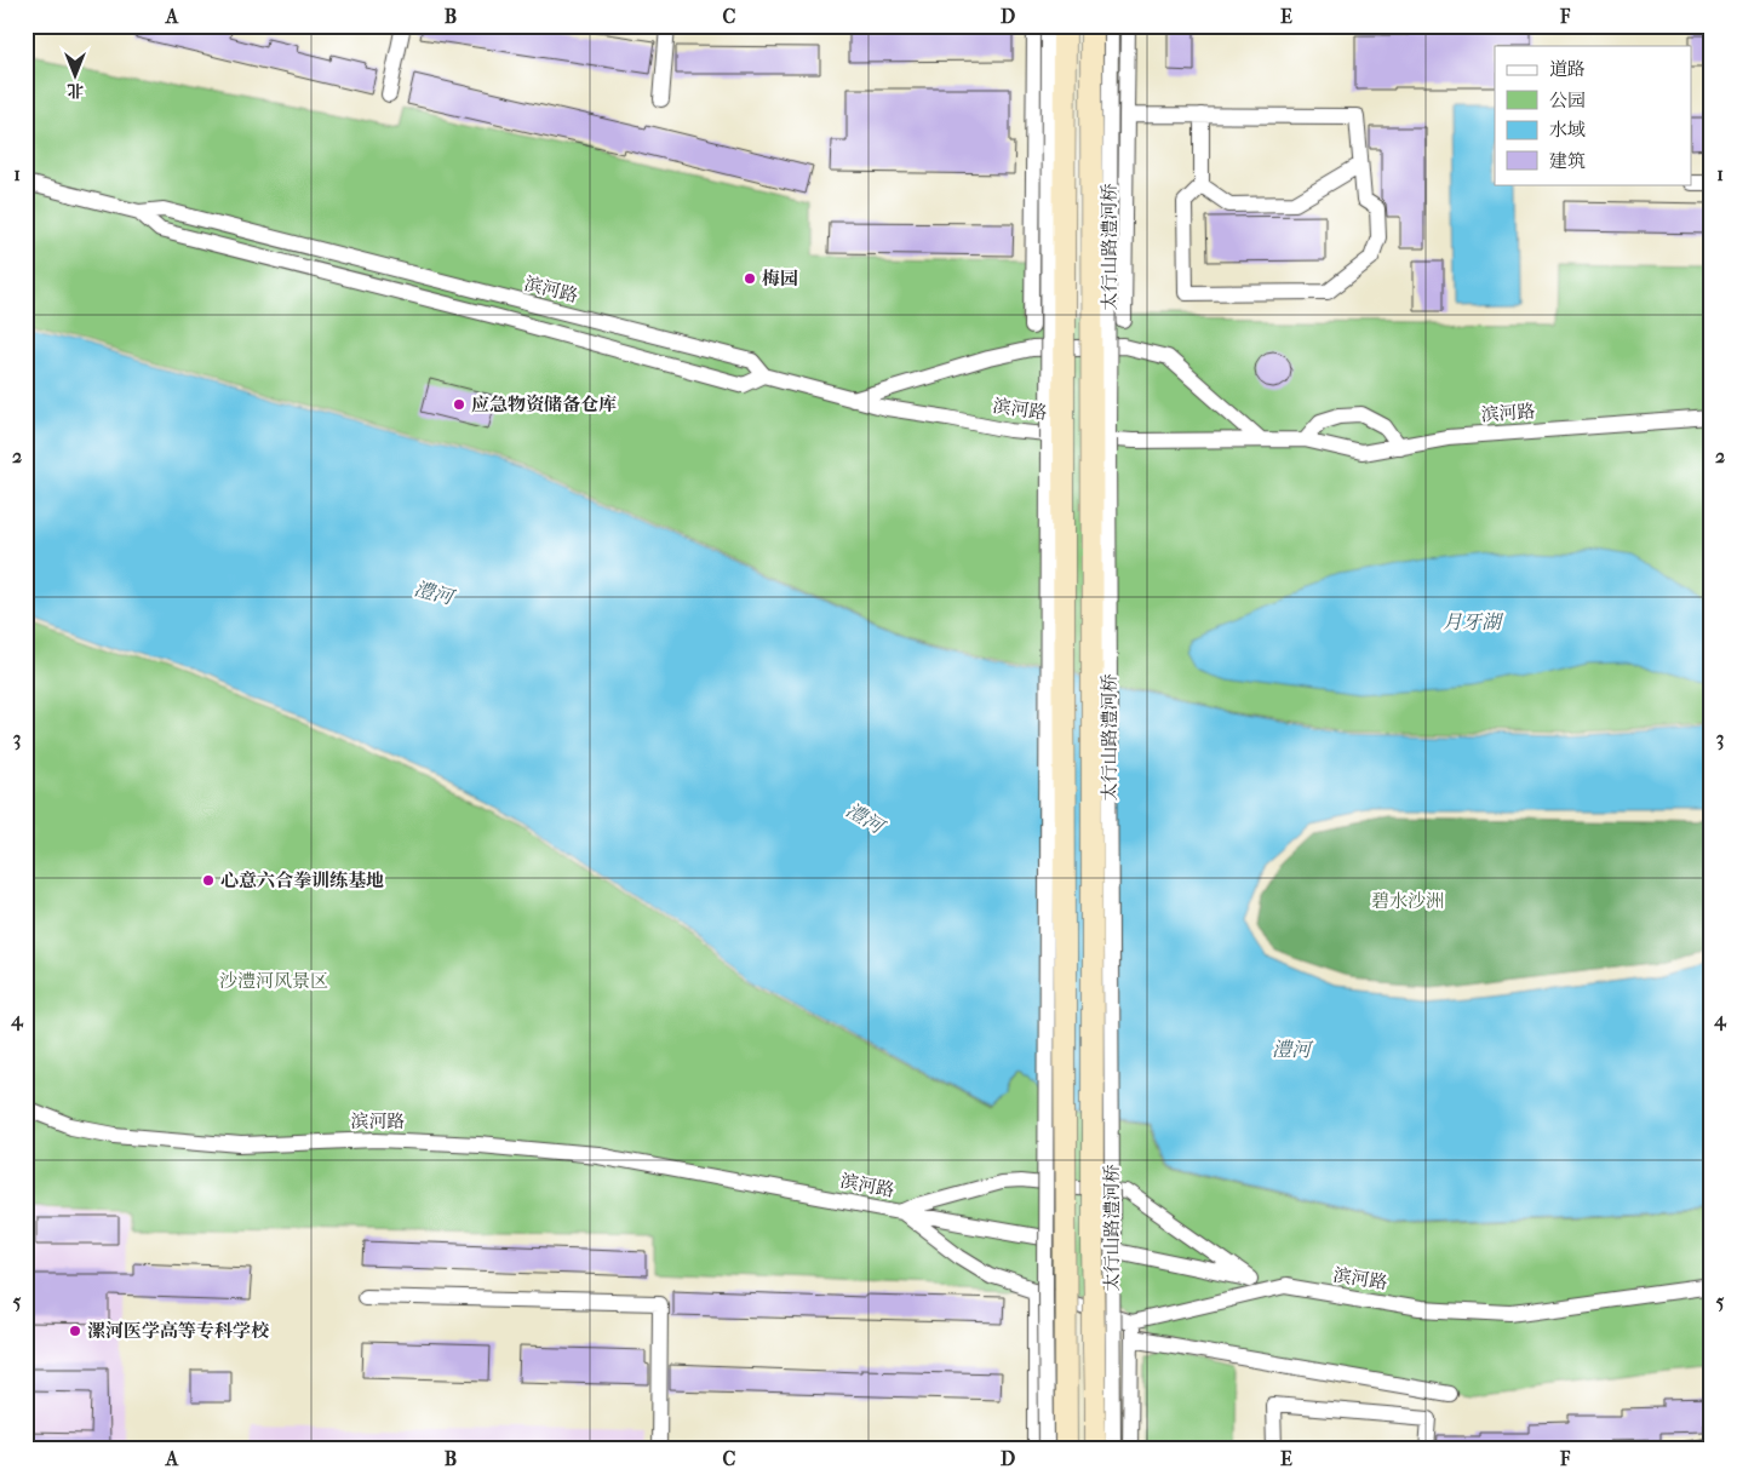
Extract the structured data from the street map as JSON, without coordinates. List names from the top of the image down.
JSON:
{
  "streets": {
    "main road": ["太行山路澧河桥"],
    "street": ["滨河路"]
  },
  "crossings": [
    ["太行山路澧河桥", "滨河路"]
  ],
  "water": ["澧河", "月牙湖"],
  "parks": ["碧水沙洲", "沙澧河风景区"],
  "places": [
    "梅园",
    "应急物资储备仓库",
    "心意六合拳训练基地",
    "漯河医学高等专科学校"
  ],
  "legend": [
    "道路",
    "公园",
    "水域",
    "建筑"
  ],
  "north": "bottom",
  "grid": {
    "columns": [
      "A",
      "B",
      "C",
      "D",
      "E",
      "F"
    ],
    "rows": [
      "1",
      "2",
      "3",
      "4",
      "5"
    ]
  }
}
